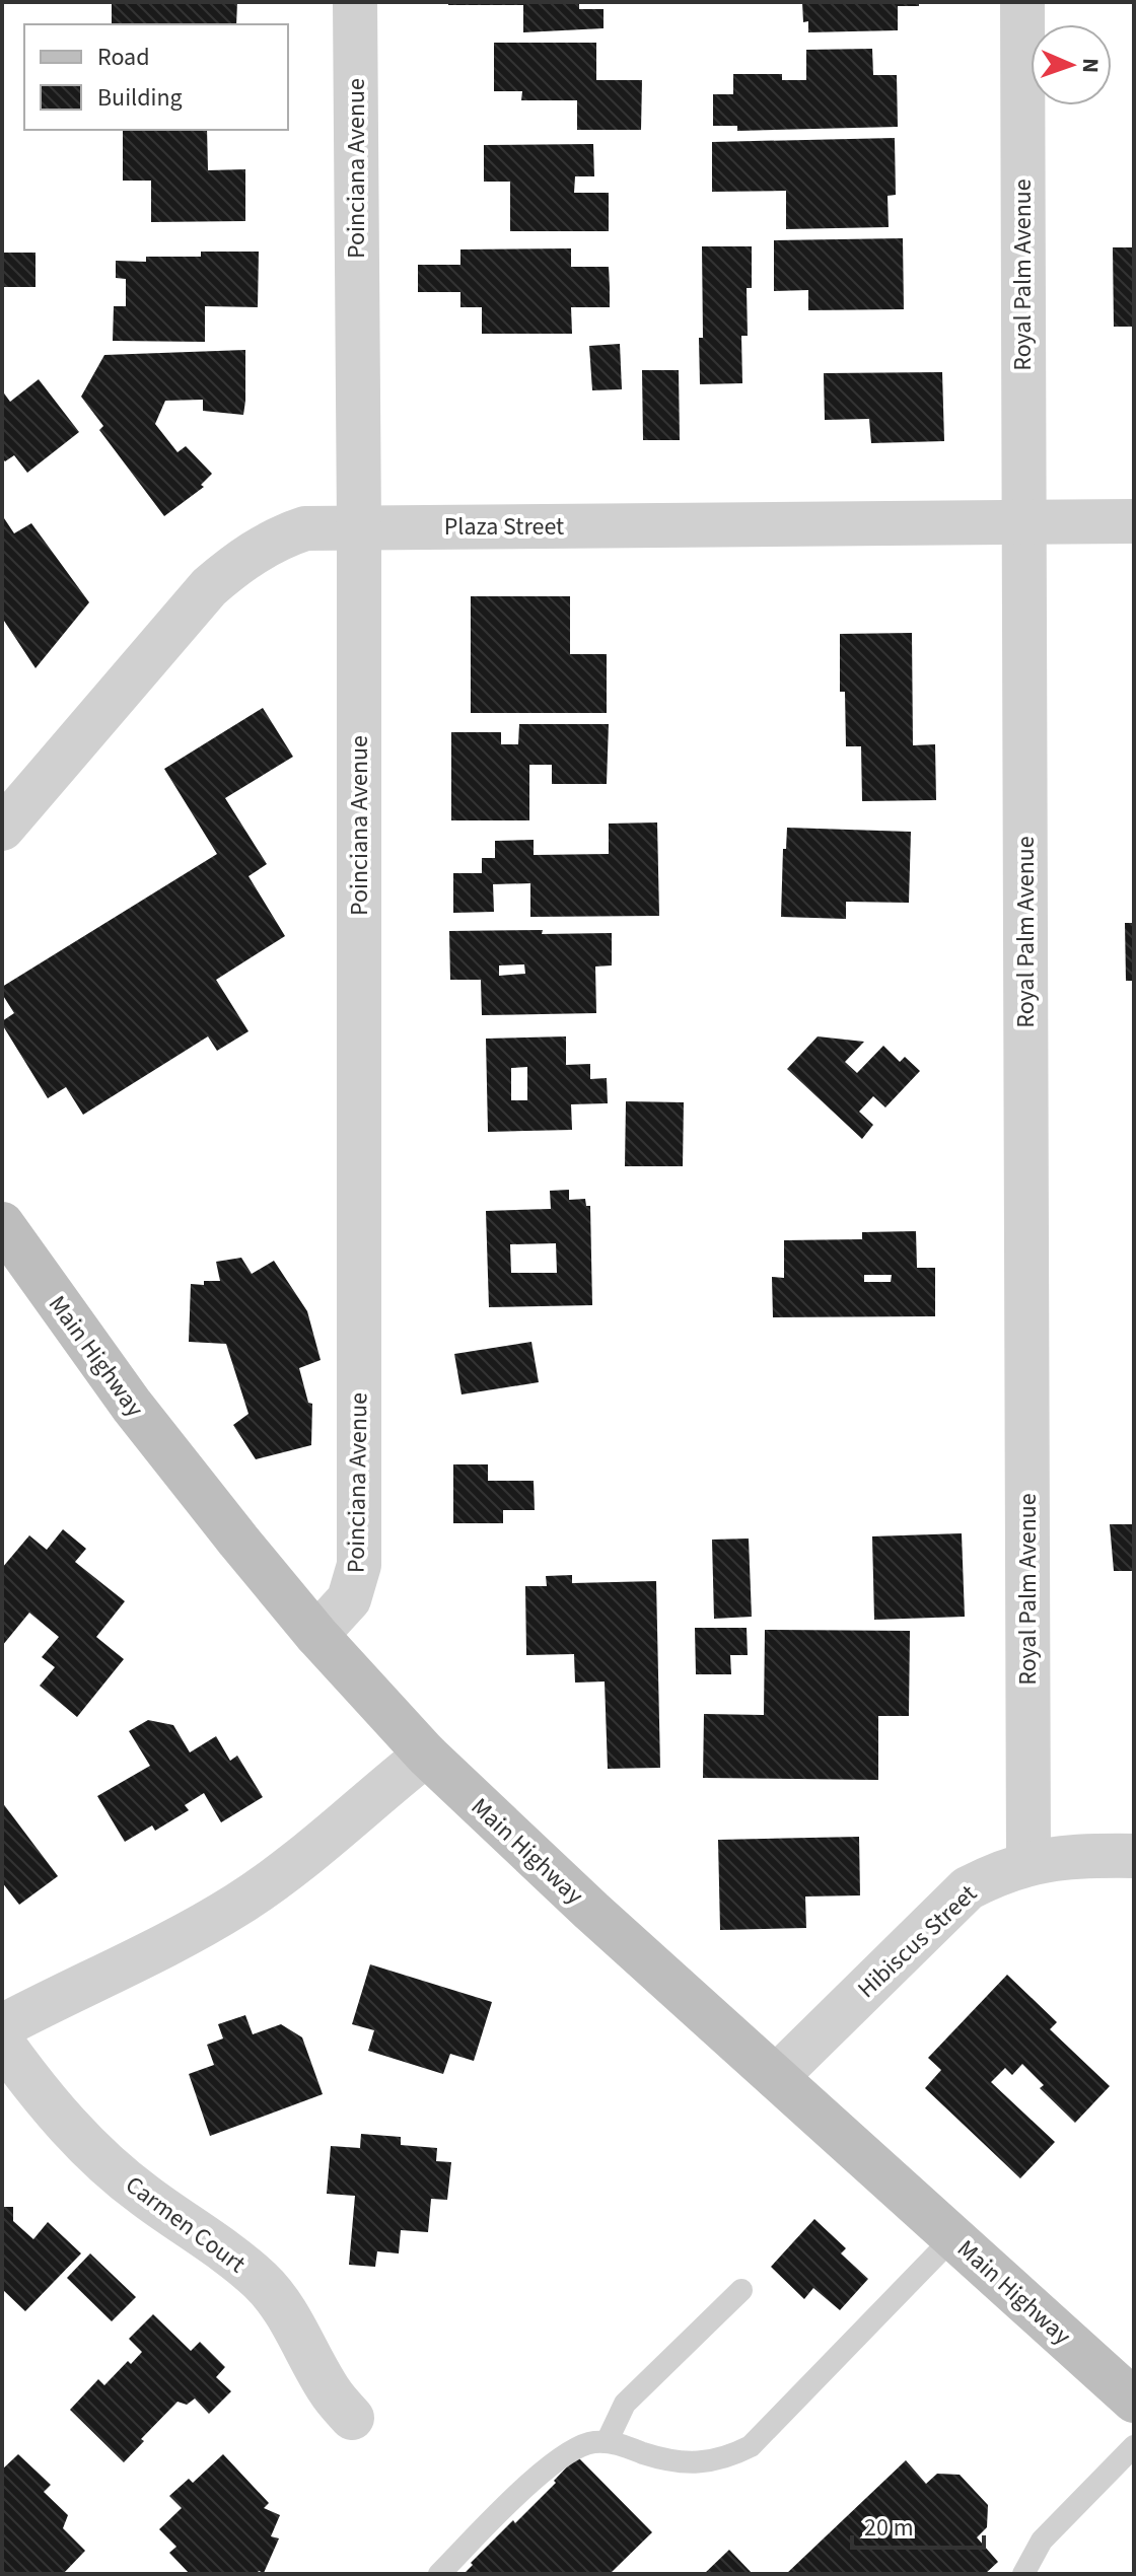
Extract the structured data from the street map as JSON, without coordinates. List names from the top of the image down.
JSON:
{
  "streets": {
    "main road": ["Main Highway"],
    "street": [
      "Poinciana Avenue",
      "Royal Palm Avenue",
      "Plaza Street",
      "Hibiscus Street",
      "Carmen Court"
    ]
  },
  "crossings": [
    ["Poinciana Avenue", "Plaza Street"],
    ["Poinciana Avenue", "Main Highway"],
    ["Royal Palm Avenue", "Plaza Street"],
    ["Royal Palm Avenue", "Hibiscus Street"],
    ["Main Highway", "Hibiscus Street"]
  ],
  "legend": ["Road", "Building"],
  "scale_bar": "20 m",
  "north": "right"
}
